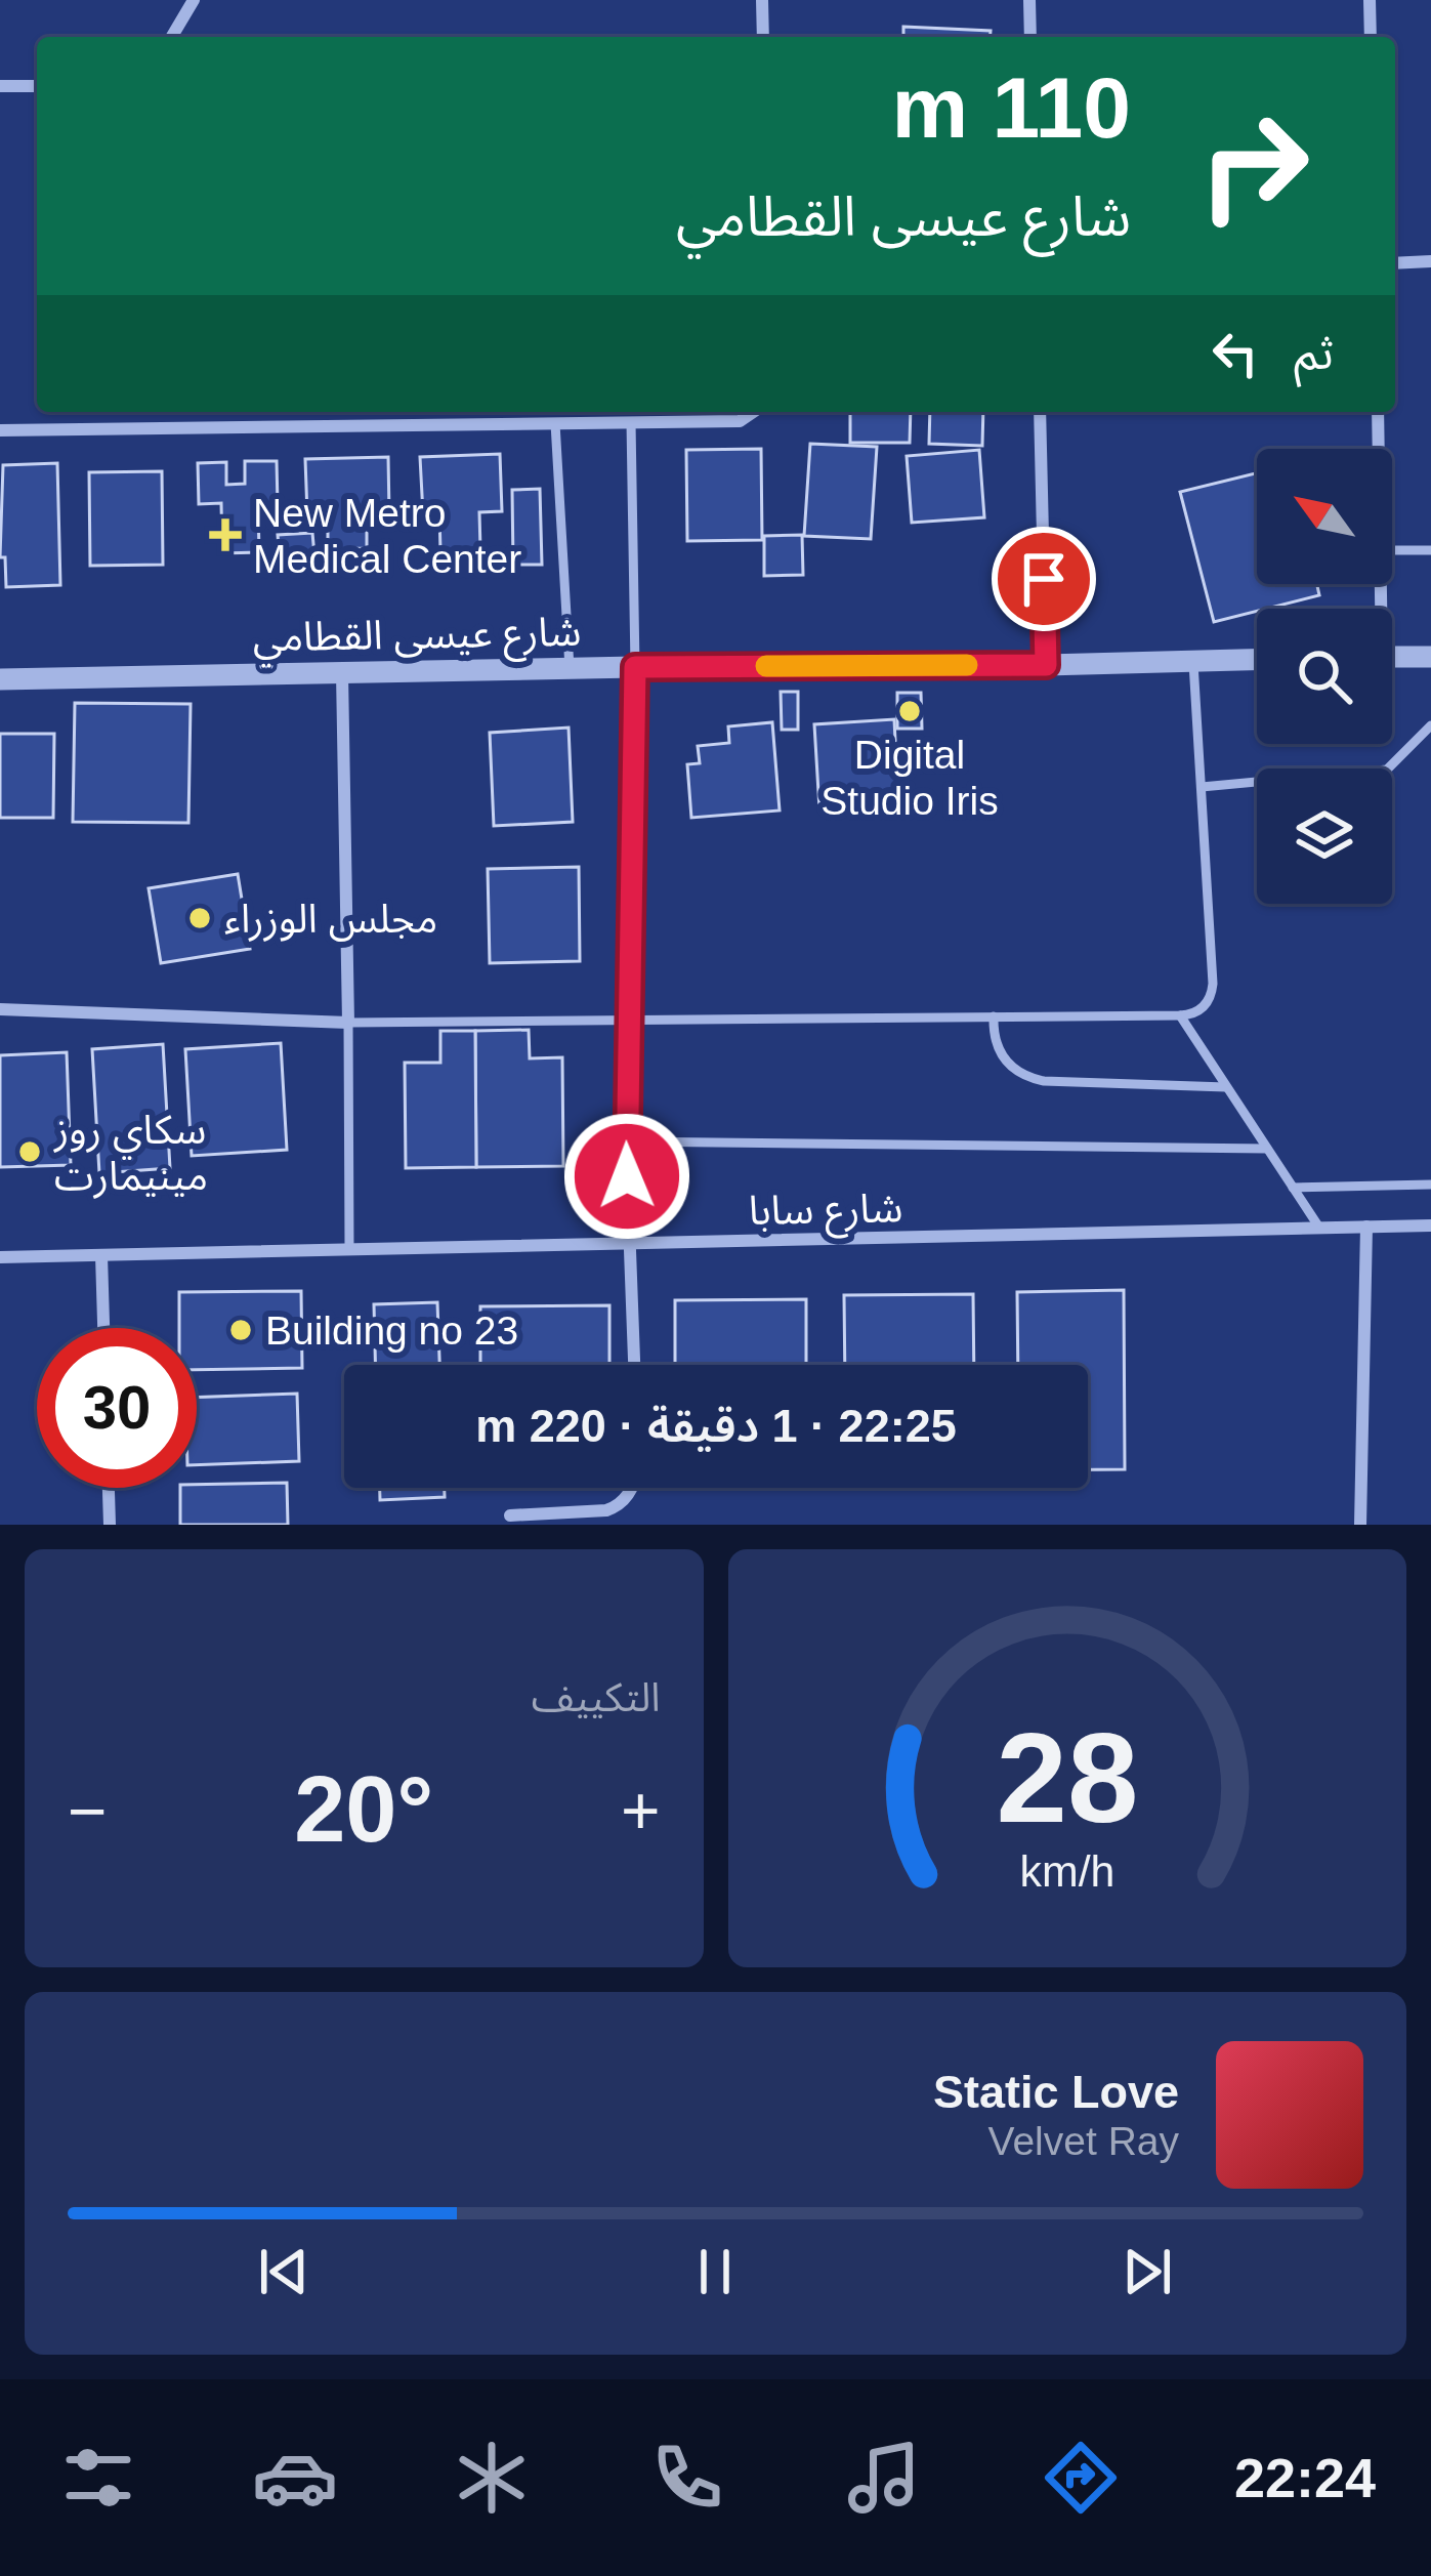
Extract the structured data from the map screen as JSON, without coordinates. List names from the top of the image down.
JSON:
{
  "streets": {
    "street": ["شارع عيسى القطامي", "شارع سابا"]
  },
  "places": {
    "health": ["New Metro Medical Center"],
    "other": [
      "Digital Studio Iris",
      "مجلس الوزراء",
      "سكاي روز مينيمارت",
      "Building no 23"
    ]
  },
  "north": "top left",
  "page": {
    "turn": ["110 m", "شارع عيسى القطامي"],
    "then": "ثم",
    "limit": "30",
    "trip": "22:25 · 1 دقيقة · 220 m",
    "tile": "التكييف",
    "heat": ["−", "20°", "+"],
    "song": ["Static Love", "Velvet Ray"],
    "tabs": "22:24",
    "gauge": ["28", "km/h"]
  }
}
